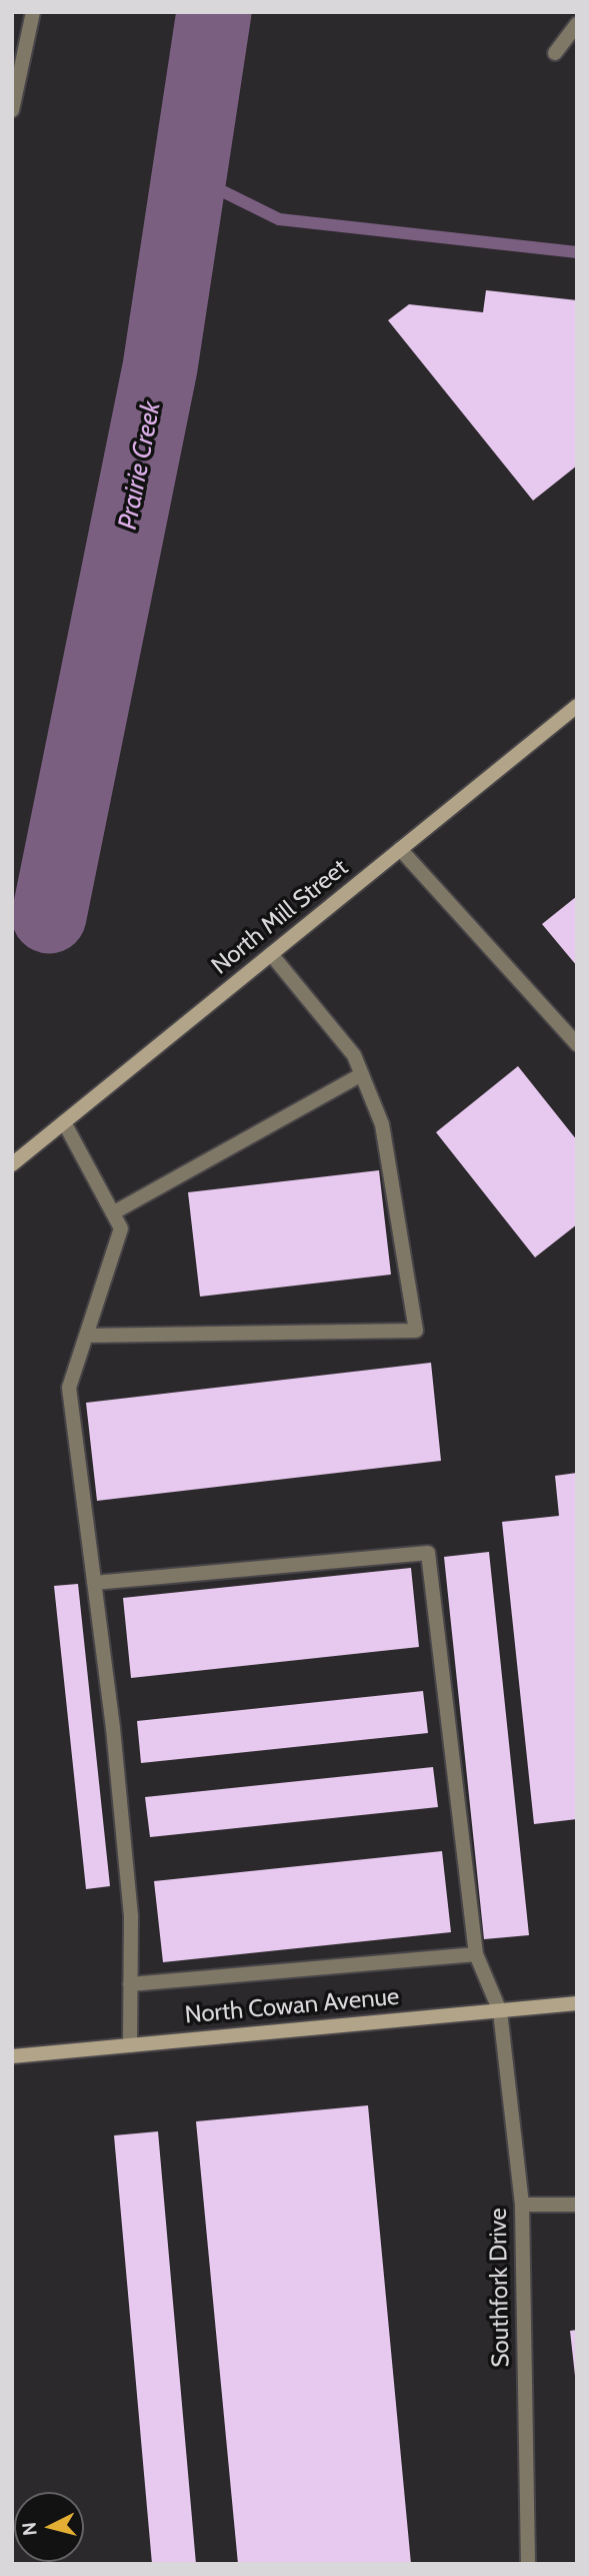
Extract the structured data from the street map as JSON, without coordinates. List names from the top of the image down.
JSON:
{
  "streets": {
    "main road": ["North Mill Street", "North Cowan Avenue"],
    "street": ["Southfork Drive"]
  },
  "crossings": [
    ["North Cowan Avenue", "Southfork Drive"]
  ],
  "water": ["Prairie Creek"],
  "north": "left"
}
